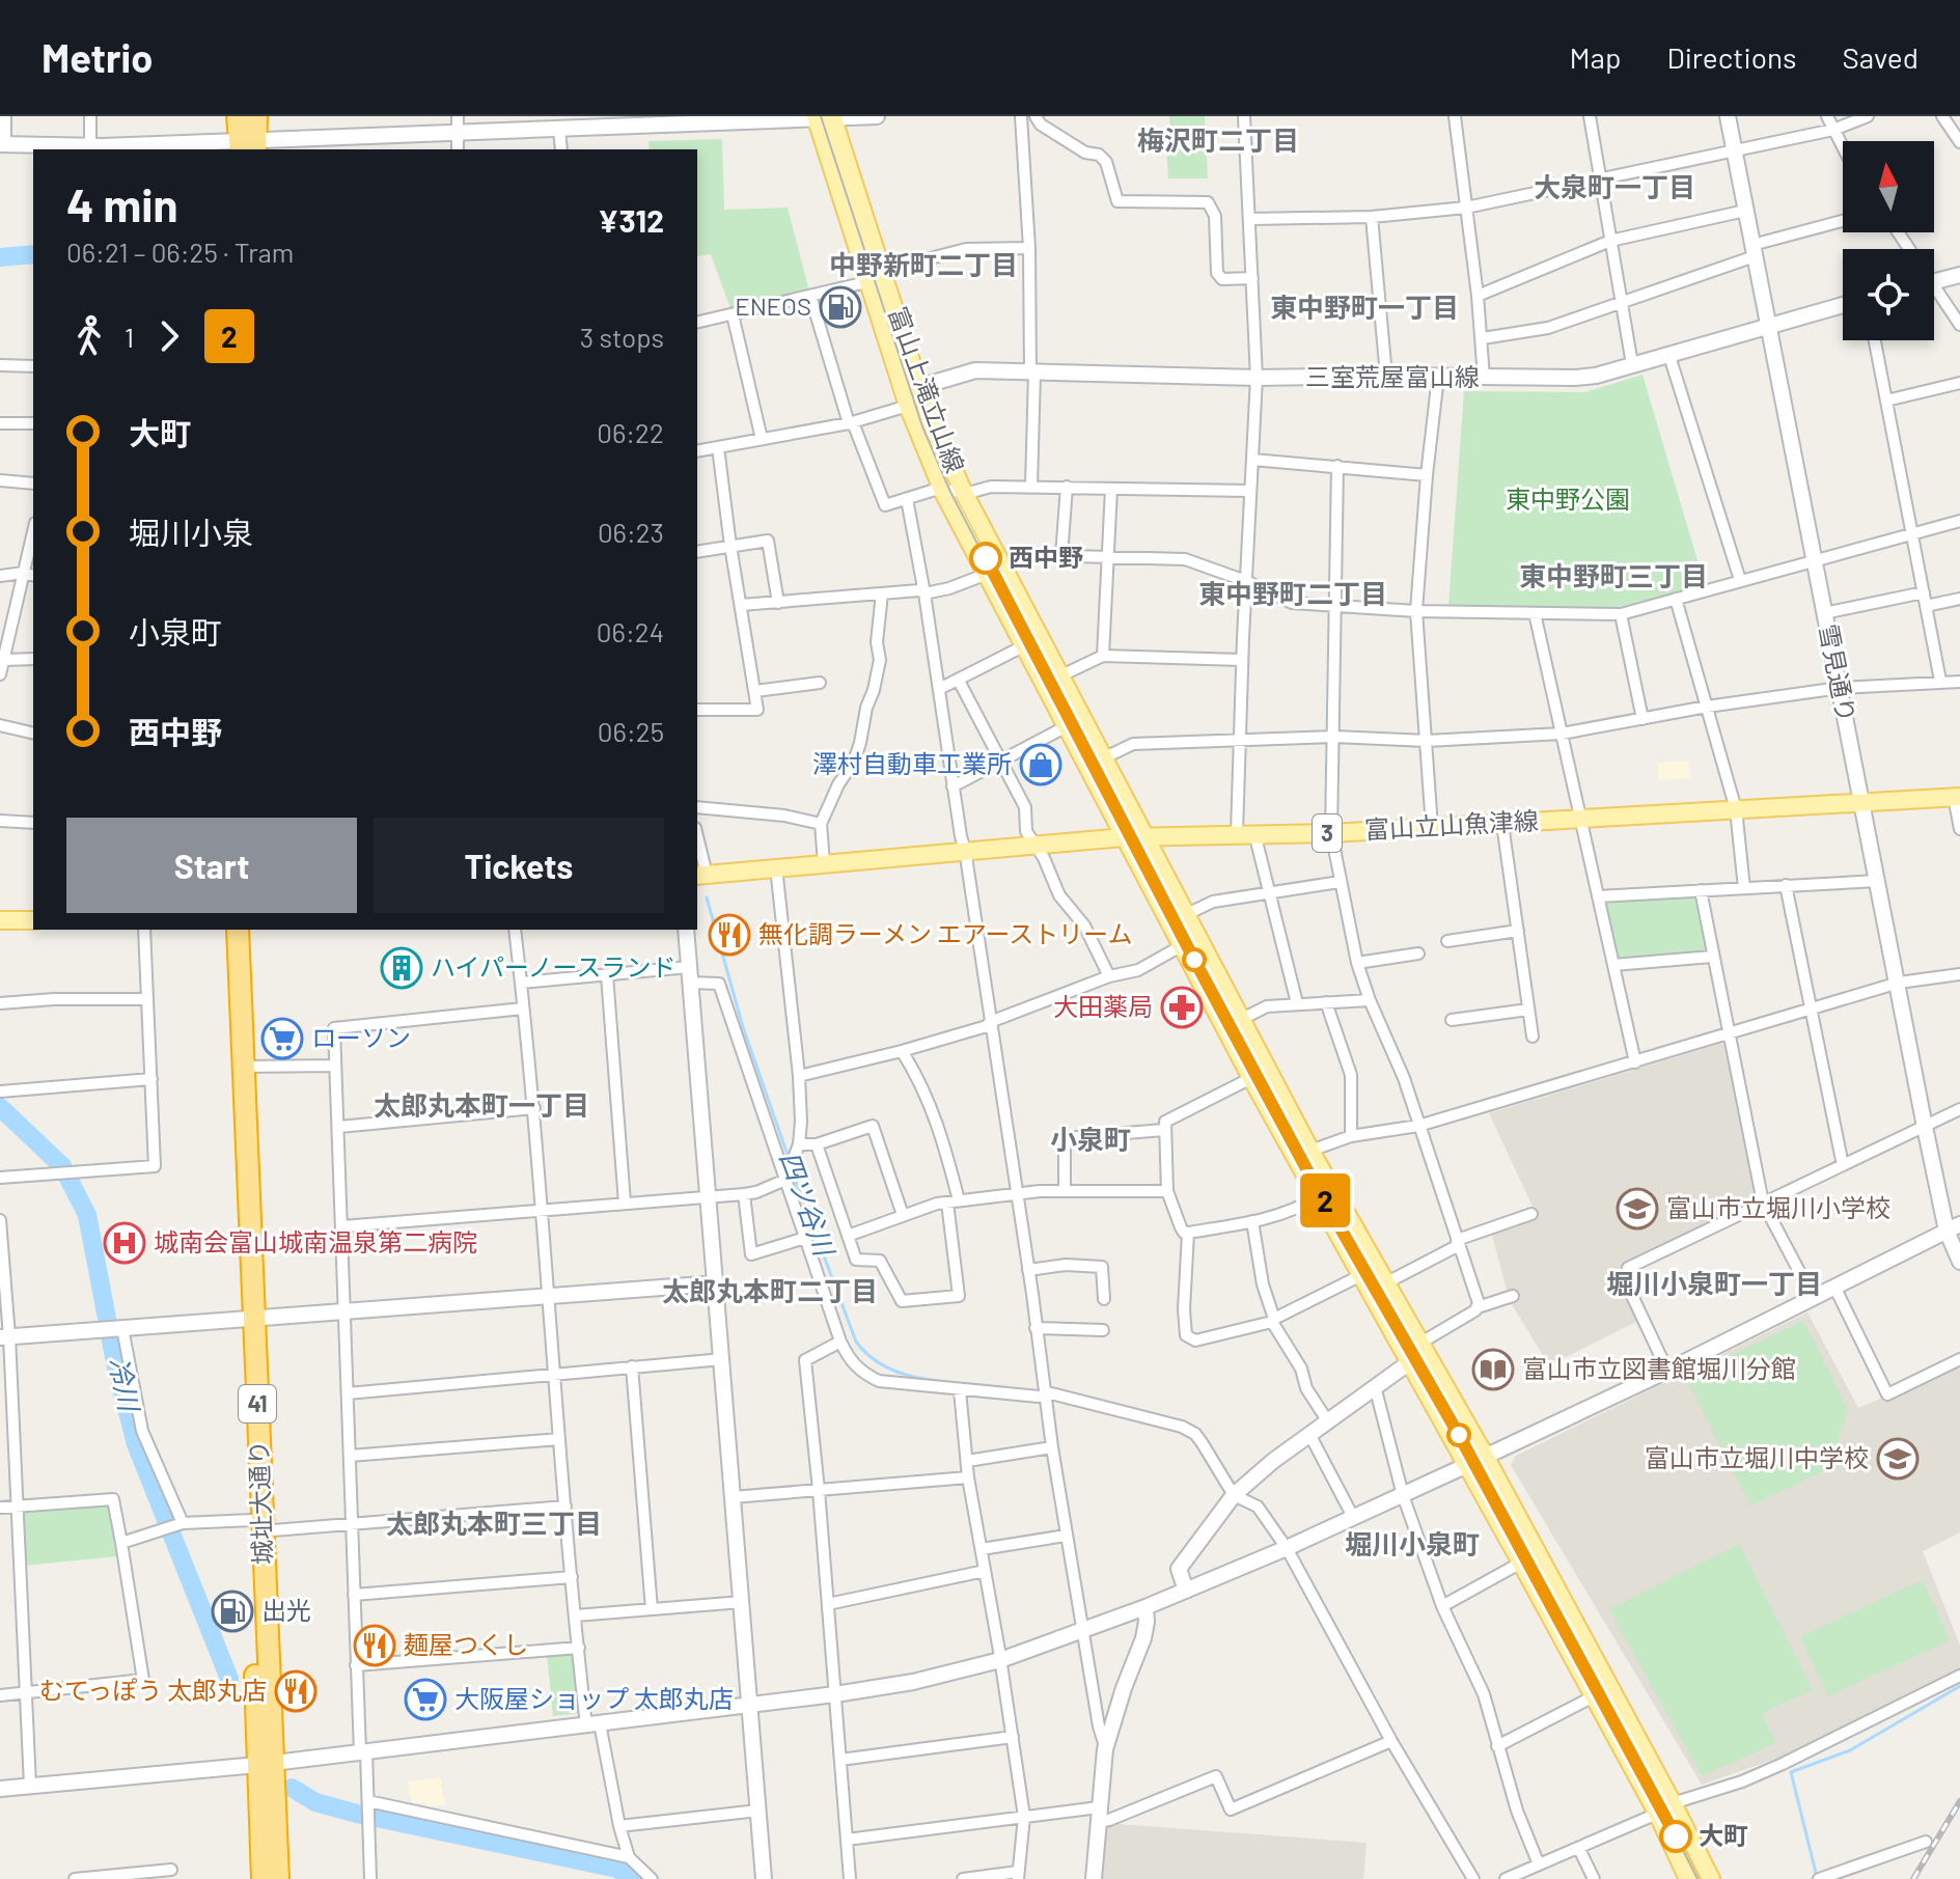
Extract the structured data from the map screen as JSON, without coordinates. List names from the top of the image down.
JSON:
{
  "streets": {
    "highway": ["41", "城址大通り"],
    "main road": ["富山上滝立山線", "富山立山魚津線", "3"],
    "street": ["三室荒屋富山線", "雪見通り"]
  },
  "crossings": [
    ["三室荒屋富山線", "富山上滝立山線"],
    ["三室荒屋富山線", "雪見通り"],
    ["富山上滝立山線", "富山立山魚津線"],
    ["雪見通り", "富山立山魚津線"]
  ],
  "districts": [
    "梅沢町二丁目",
    "大泉町一丁目",
    "中野新町二丁目",
    "東中野町一丁目",
    "東中野町三丁目",
    "東中野町二丁目",
    "太郎丸本町一丁目",
    "小泉町",
    "堀川小泉町一丁目",
    "太郎丸本町二丁目",
    "太郎丸本町三丁目",
    "堀川小泉町"
  ],
  "water": ["四ツ谷川", "冷川"],
  "parks": ["東中野公園"],
  "places": {
    "fuel station": ["ENEOS", "出光"],
    "other": ["西中野", "大町"],
    "shop": ["澤村自動車工業所"],
    "restaurant": ["無化調ラーメン エアーストリーム", "麺屋つくし", "むてっぽう 太郎丸店"],
    "building": ["ハイパーノースランド"],
    "pharmacy": ["大田薬局"],
    "supermarket": ["ローソン", "大阪屋ショップ 太郎丸店"],
    "school or university": ["富山市立堀川小学校", "富山市立堀川中学校"],
    "hospital": ["城南会富山城南温泉第二病院"],
    "library": ["富山市立図書館堀川分館"]
  },
  "lines": ["tram line 2"],
  "north": "top",
  "page": {
    "header": "Metrio",
    "nav": ["Map", "Directions", "Saved"],
    "on_map": "2",
    "heading": ["4 min", "06:21 – 06:25 · Tram", "¥312"],
    "legs": ["1", "2", "3 stops"],
    "list": [
      {
        "name": "大町",
        "value": "06:22"
      },
      {
        "name": "堀川小泉",
        "value": "06:23"
      },
      {
        "name": "小泉町",
        "value": "06:24"
      },
      {
        "name": "西中野",
        "value": "06:25"
      }
    ],
    "buttons": ["Start", "Tickets"]
  }
}
